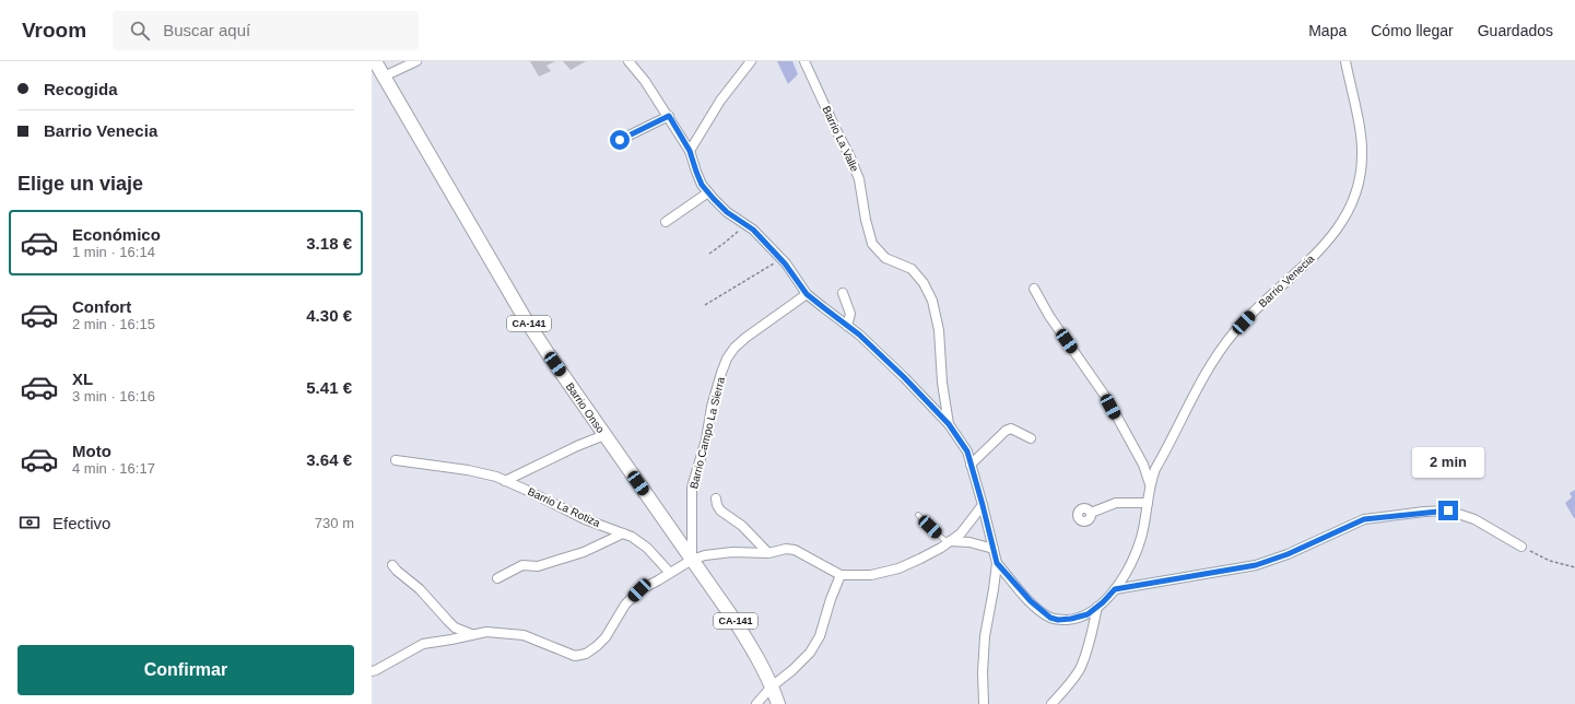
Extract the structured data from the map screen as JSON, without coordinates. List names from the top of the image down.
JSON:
{
  "streets": {
    "main road": ["CA-141", "Barrio Onso"],
    "street": [
      "Barrio La Valle",
      "Barrio Venecia",
      "Barrio Campo La Sierra",
      "Barrio La Rotiza"
    ]
  },
  "crossings": [
    ["CA-141", "Barrio Onso"],
    ["Barrio Onso", "Barrio Campo La Sierra"],
    ["Barrio Onso", "Barrio La Rotiza"]
  ],
  "page": {
    "header": "Vroom",
    "search": "Buscar aquí",
    "nav": ["Mapa", "Cómo llegar", "Guardados"],
    "banner": ["Recogida", "Barrio Venecia"],
    "heading": "Elige un viaje",
    "list": [
      {
        "name": "Económico",
        "note": "1 min · 16:14",
        "value": "3.18 €"
      },
      {
        "name": "Confort",
        "note": "2 min · 16:15",
        "value": "4.30 €"
      },
      {
        "name": "XL",
        "note": "3 min · 16:16",
        "value": "5.41 €"
      },
      {
        "name": "Moto",
        "note": "4 min · 16:17",
        "value": "3.64 €"
      }
    ],
    "bubble": "2 min",
    "pay": ["Efectivo", "730 m"],
    "buttons": "Confirmar"
  }
}
